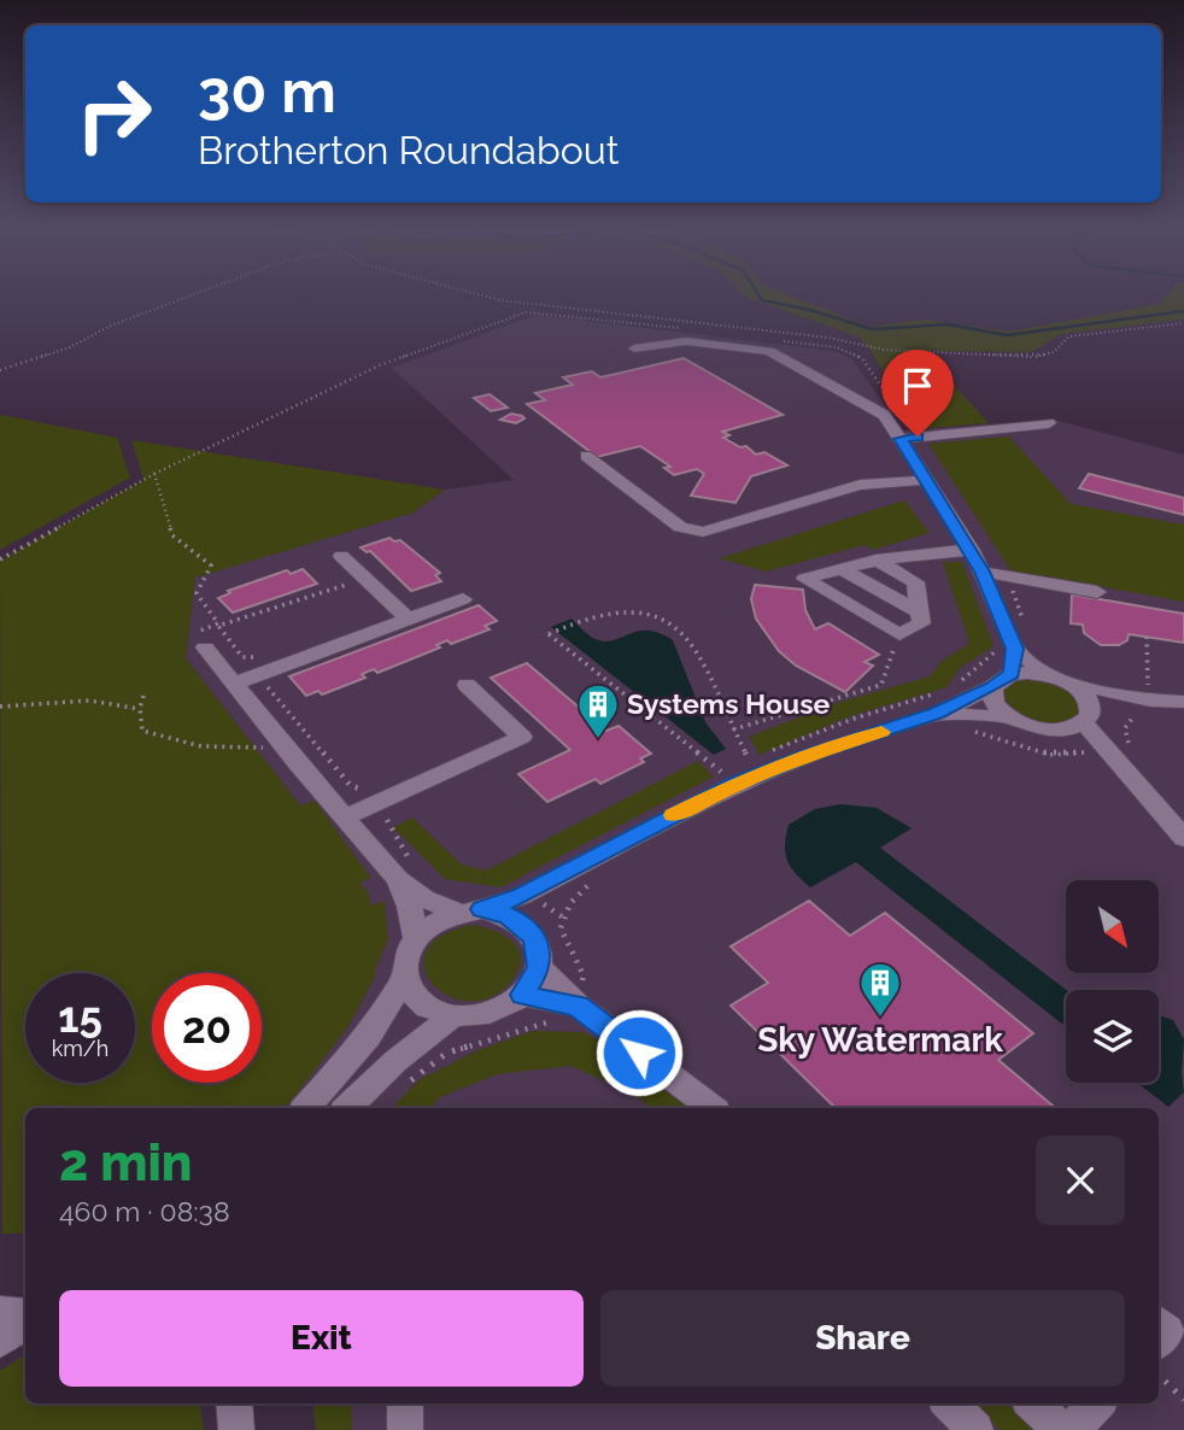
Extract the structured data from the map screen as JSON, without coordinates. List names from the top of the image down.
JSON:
{
  "places": {
    "building": ["Systems House", "Sky Watermark"]
  },
  "north": "bottom right",
  "page": {
    "turn": ["30 m", "Brotherton Roundabout"],
    "speed": "15 km/h",
    "limit": "20",
    "heading": ["2 min", "460 m · 08:38"],
    "buttons": ["Exit", "Share"]
  }
}
